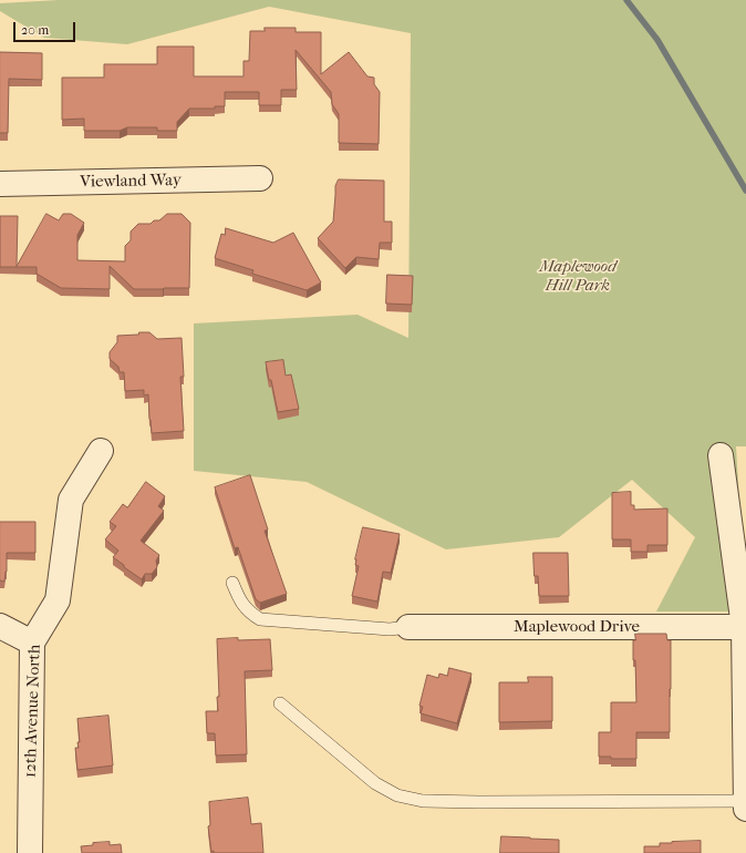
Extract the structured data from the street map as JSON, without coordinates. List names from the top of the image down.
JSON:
{
  "streets": {
    "street": ["Viewland Way", "Maplewood Drive", "12th Avenue North"]
  },
  "parks": ["Maplewood Hill Park"],
  "scale_bar": "20 m"
}
